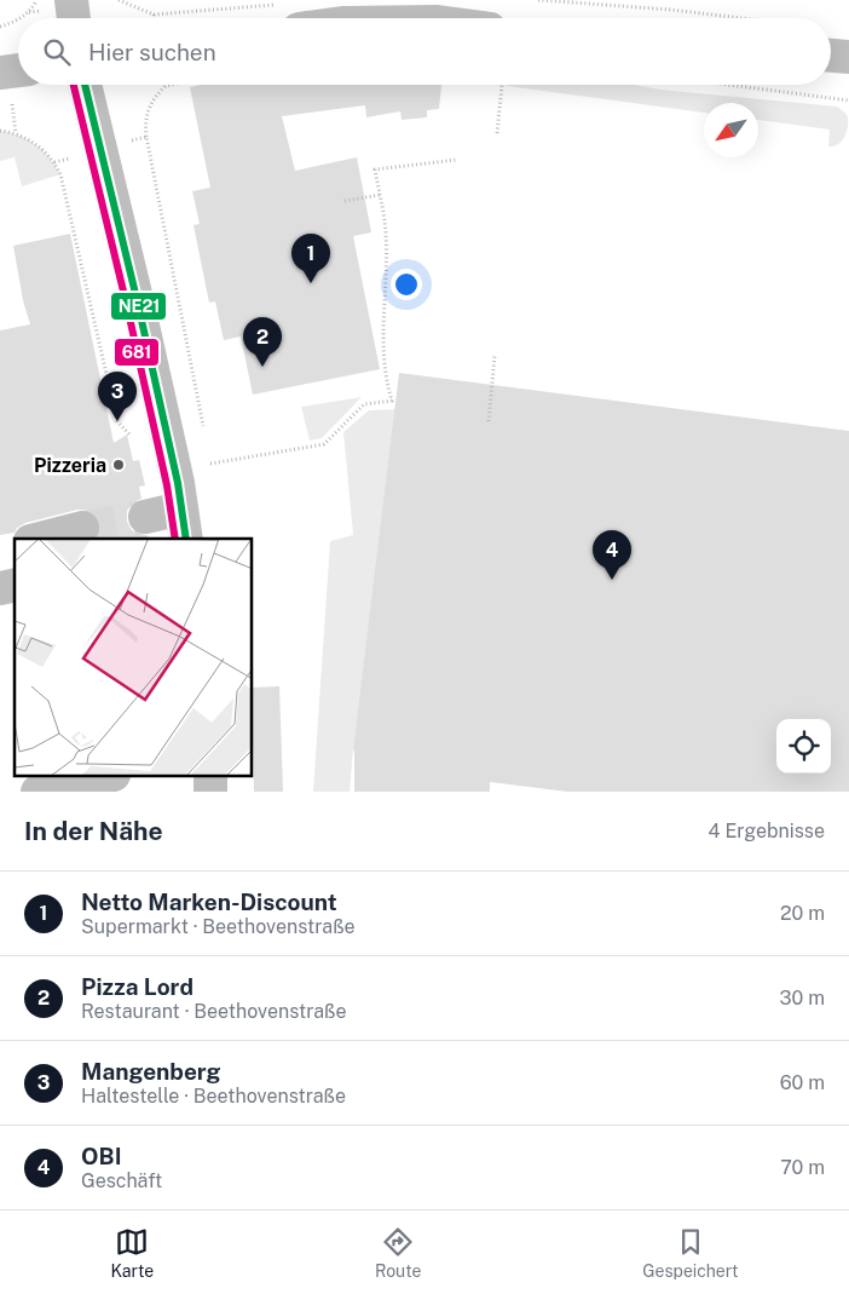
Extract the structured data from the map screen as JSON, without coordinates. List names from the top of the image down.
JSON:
{
  "places": ["Pizzeria"],
  "lines": ["transit line NE21", "transit line 681"],
  "north": "bottom left",
  "page": {
    "search": "Hier suchen",
    "pins": [
      "1",
      "2",
      "3",
      "4"
    ],
    "heading": ["In der Nähe", "4 Ergebnisse"],
    "list": [
      {
        "mark": "1",
        "name": "Netto Marken-Discount",
        "note": "Supermarkt · Beethovenstraße",
        "value": "20 m"
      },
      {
        "mark": "2",
        "name": "Pizza Lord",
        "note": "Restaurant · Beethovenstraße",
        "value": "30 m"
      },
      {
        "mark": "3",
        "name": "Mangenberg",
        "note": "Haltestelle · Beethovenstraße",
        "value": "60 m"
      },
      {
        "mark": "4",
        "name": "OBI",
        "note": "Geschäft",
        "value": "70 m"
      }
    ],
    "nav": ["Karte", "Route", "Gespeichert"]
  }
}
